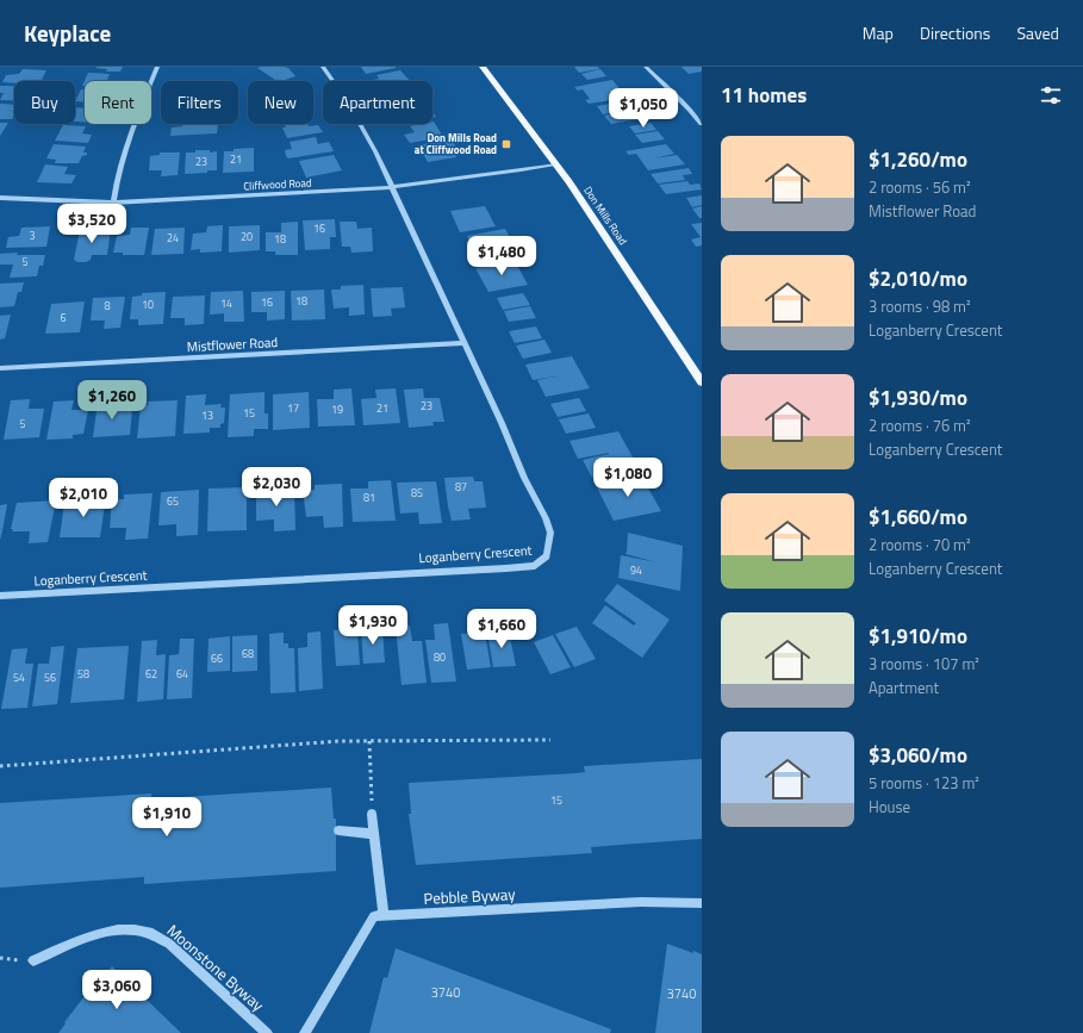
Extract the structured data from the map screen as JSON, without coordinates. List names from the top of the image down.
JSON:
{
  "streets": {
    "main road": ["Don Mills Road"],
    "street": [
      "Cliffwood Road",
      "Mistflower Road",
      "Loganberry Crescent",
      "Pebble Byway",
      "Moonstone Byway"
    ]
  },
  "crossings": [
    ["Cliffwood Road", "Don Mills Road"],
    ["Cliffwood Road", "Loganberry Crescent"],
    ["Mistflower Road", "Loganberry Crescent"]
  ],
  "places": {
    "transit": ["Don Mills Road at Cliffwood Road"]
  },
  "house_numbers": [
    "21",
    "23",
    "16",
    "3",
    "20",
    "24",
    "18",
    "5",
    "18",
    "16",
    "14",
    "10",
    "8",
    "6",
    "23",
    "17",
    "21",
    "19",
    "15",
    "13",
    "5",
    "87",
    "85",
    "81",
    "65",
    "94",
    "68",
    "80",
    "66",
    "58",
    "62",
    "64",
    "54",
    "56",
    "15",
    "3740",
    "3740"
  ],
  "page": {
    "header": "Keyplace",
    "nav": ["Map", "Directions", "Saved"],
    "heading": "11 homes",
    "chip": [
      "Buy",
      "Rent",
      "Filters",
      "New",
      "Apartment"
    ],
    "price": [
      "$1,050",
      "$3,520",
      "$1,480",
      "$1,260",
      "$1,080",
      "$2,030",
      "$2,010",
      "$1,930",
      "$1,660",
      "$1,910",
      "$3,060"
    ],
    "list": [
      {
        "name": "$1,260/mo",
        "note": "2 rooms · 56 m² · Mistflower Road"
      },
      {
        "name": "$2,010/mo",
        "note": "3 rooms · 98 m² · Loganberry Crescent"
      },
      {
        "name": "$1,930/mo",
        "note": "2 rooms · 76 m² · Loganberry Crescent"
      },
      {
        "name": "$1,660/mo",
        "note": "2 rooms · 70 m² · Loganberry Crescent"
      },
      {
        "name": "$1,910/mo",
        "note": "3 rooms · 107 m² · Apartment"
      },
      {
        "name": "$3,060/mo",
        "note": "5 rooms · 123 m² · House"
      }
    ]
  }
}
